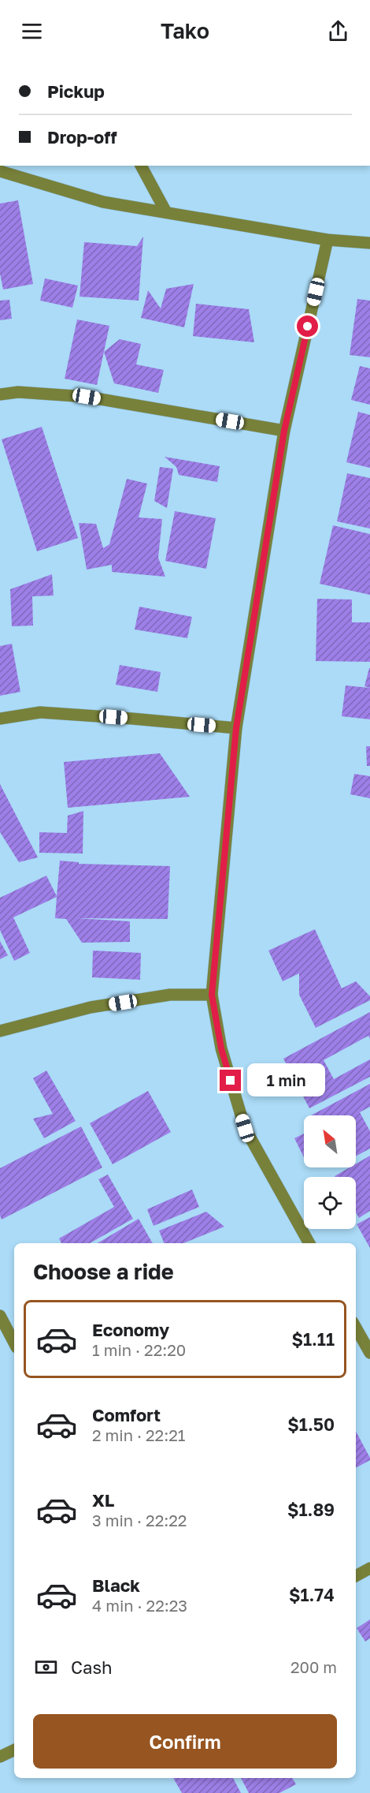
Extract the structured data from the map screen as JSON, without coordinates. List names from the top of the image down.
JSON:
{
  "north": "top left",
  "page": {
    "header": "Tako",
    "banner": ["Pickup", "Drop-off"],
    "bubble": "1 min",
    "heading": "Choose a ride",
    "list": [
      {
        "name": "Economy",
        "note": "1 min · 22:20",
        "value": "$1.11"
      },
      {
        "name": "Comfort",
        "note": "2 min · 22:21",
        "value": "$1.50"
      },
      {
        "name": "XL",
        "note": "3 min · 22:22",
        "value": "$1.89"
      },
      {
        "name": "Black",
        "note": "4 min · 22:23",
        "value": "$1.74"
      }
    ],
    "pay": ["Cash", "200 m"],
    "buttons": "Confirm"
  }
}
